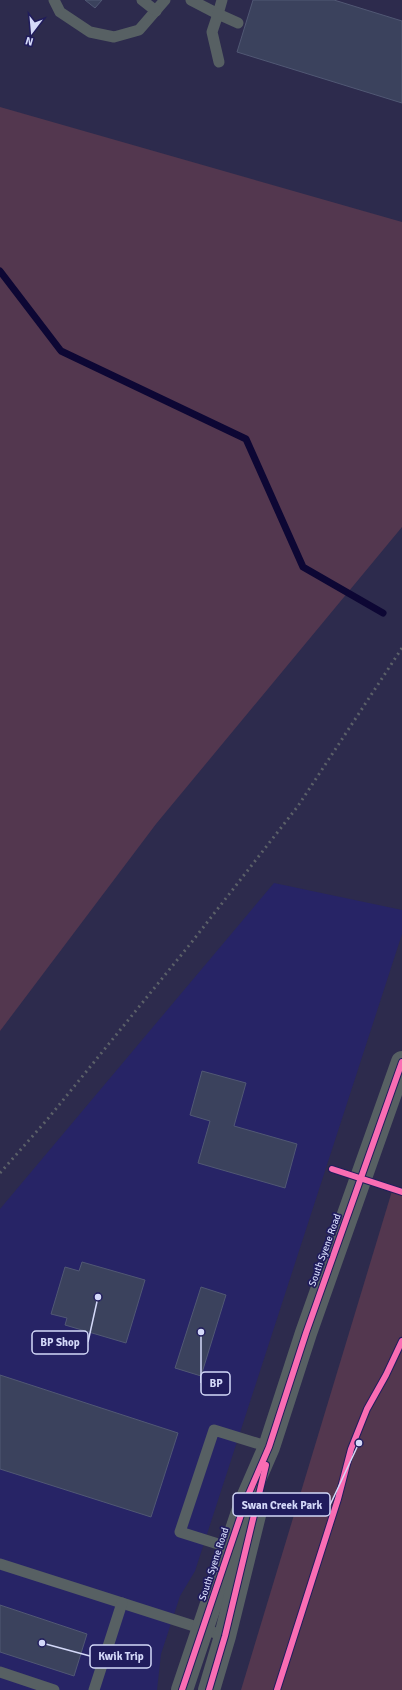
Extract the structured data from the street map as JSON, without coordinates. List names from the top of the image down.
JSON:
{
  "streets": {
    "street": ["South Syene Road"]
  },
  "places": [
    "BP Shop",
    "BP",
    "Swan Creek Park",
    "Kwik Trip"
  ],
  "north": "bottom"
}
